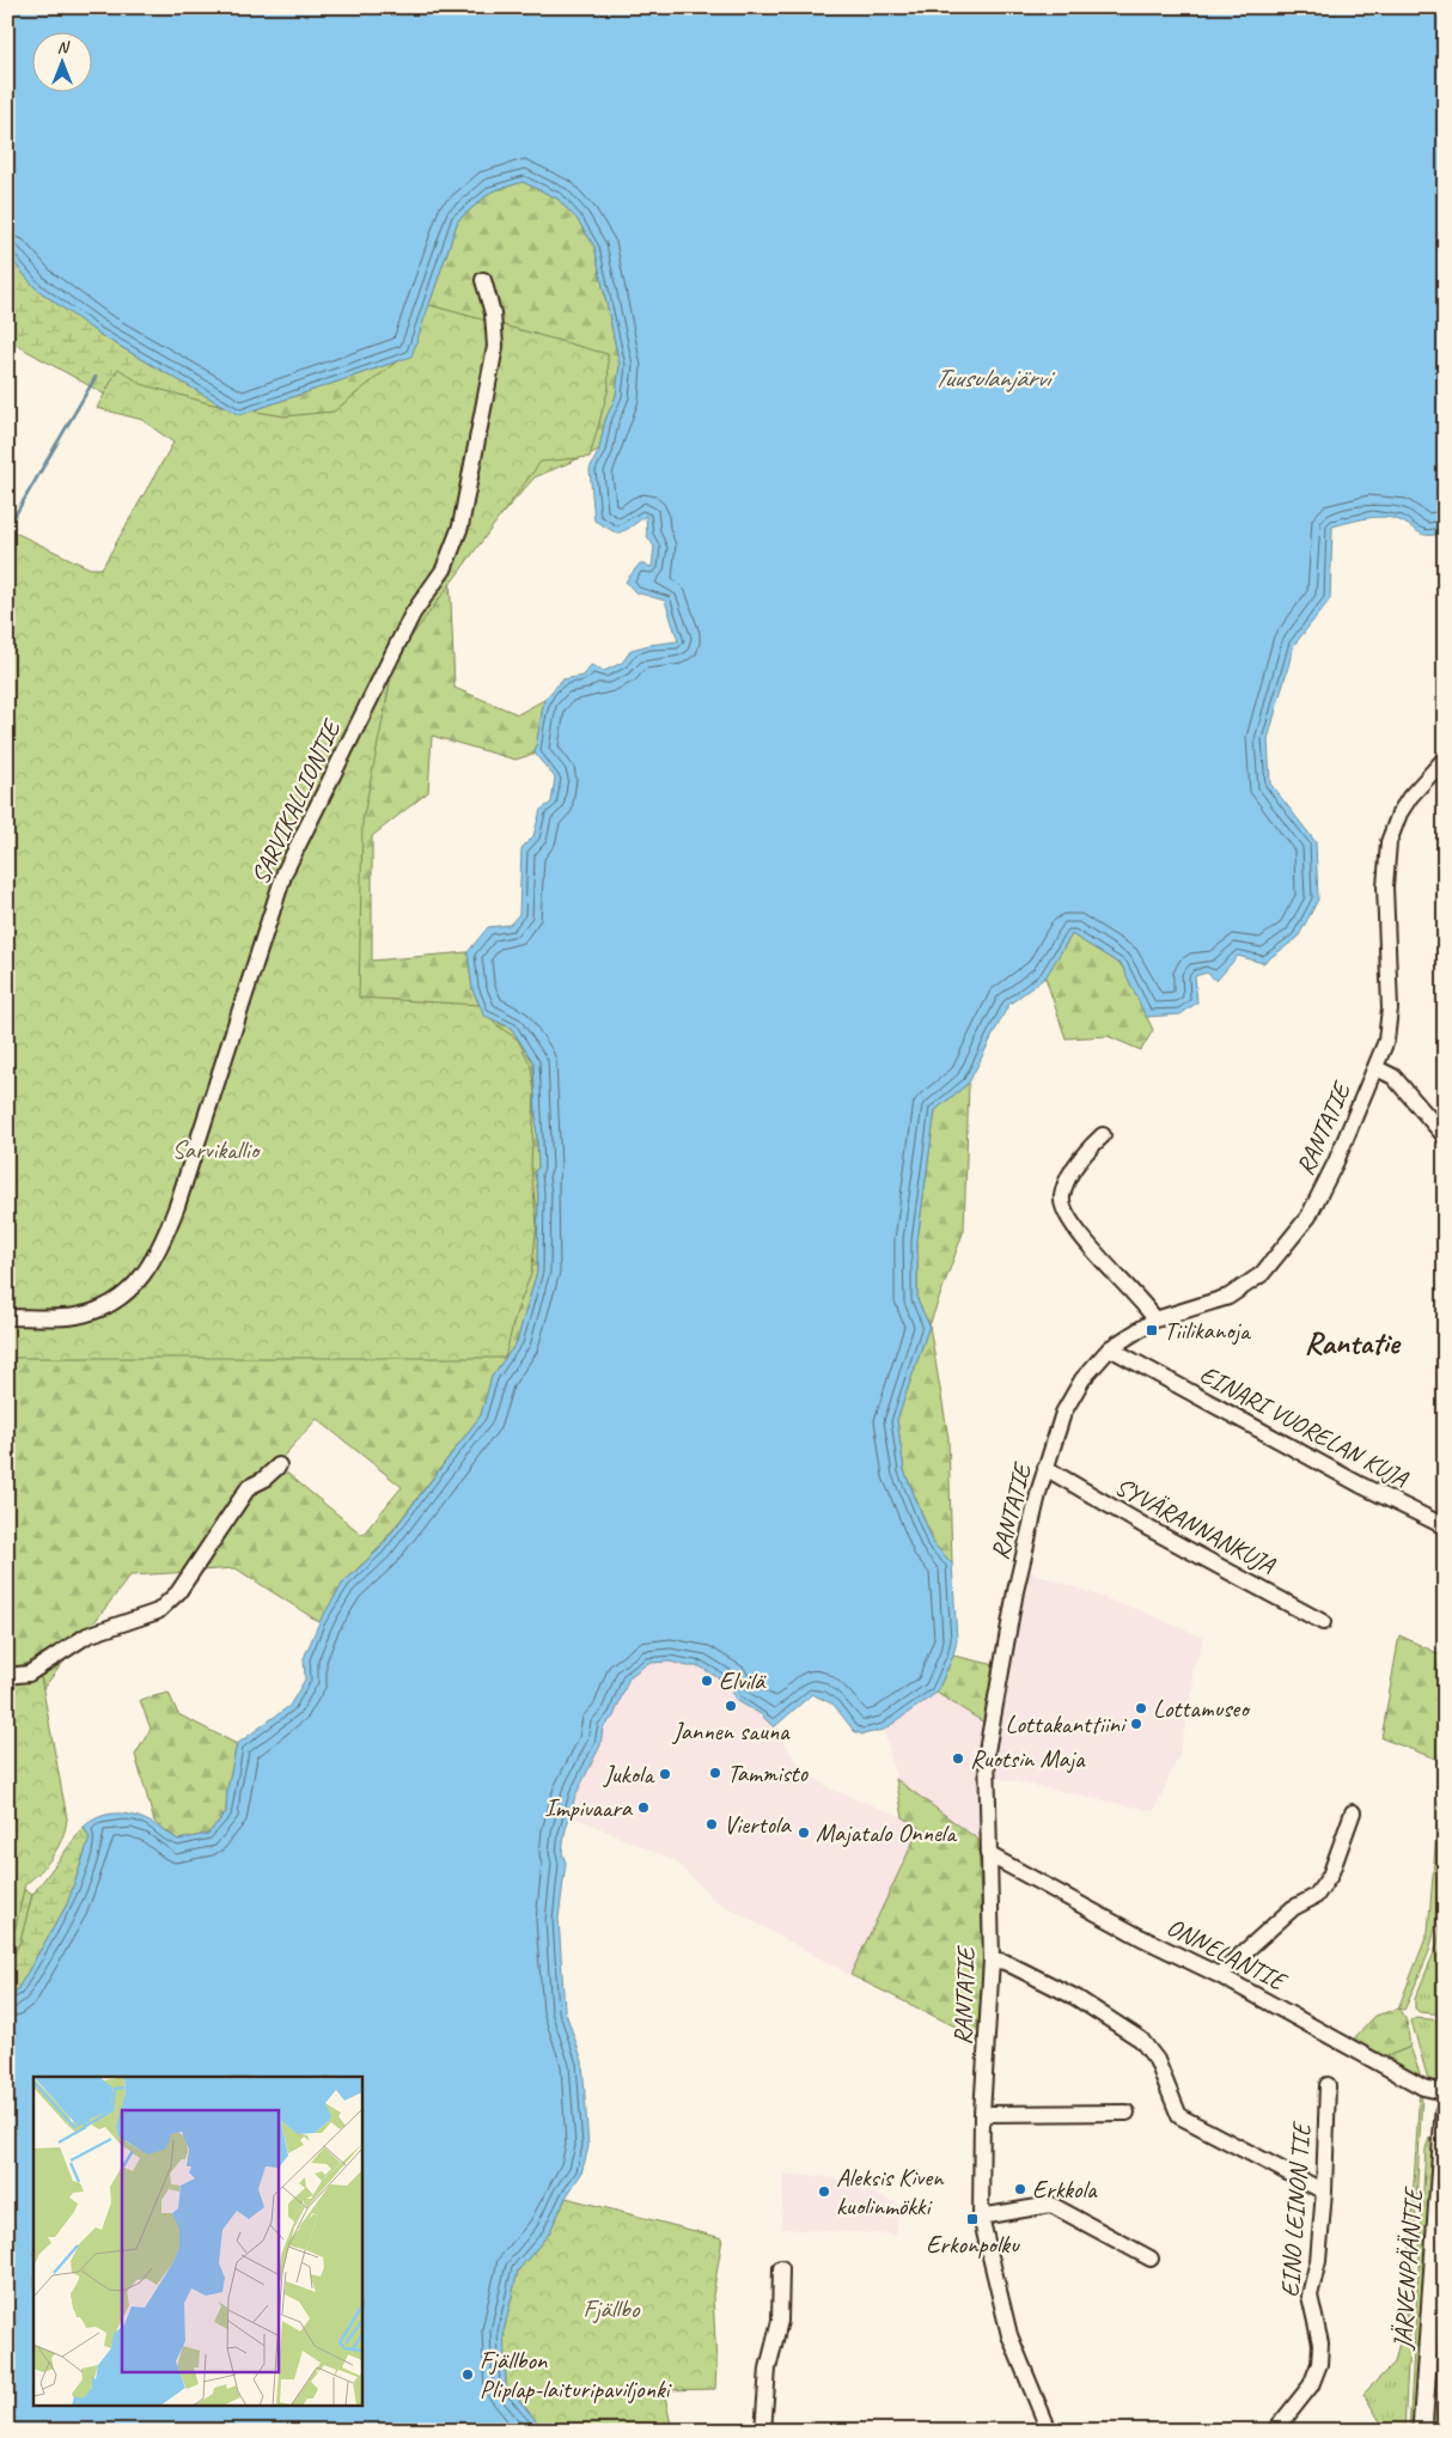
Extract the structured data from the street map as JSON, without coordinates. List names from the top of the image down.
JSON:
{
  "streets": {
    "main road": ["JÄRVENPÄÄNTIE"],
    "street": [
      "SARVIKALLIONTIE",
      "RANTATIE",
      "EINARI VUORELAN KUJA",
      "SYVÄRANNANKUJA",
      "ONNELANTIE",
      "EINO LEINON TIE"
    ]
  },
  "crossings": [
    ["RANTATIE", "EINARI VUORELAN KUJA"],
    ["RANTATIE", "SYVÄRANNANKUJA"],
    ["RANTATIE", "ONNELANTIE"]
  ],
  "districts": ["Rantatie"],
  "water": ["Tuusulanjärvi"],
  "parks": ["Sarvikallio", "Fjällbo"],
  "places": {
    "transit": ["Tiilikanoja", "Erkonpolku"],
    "other": [
      "Elvilä",
      "Jannen sauna",
      "Lottamuseo",
      "Lottakanttiini",
      "Ruotsin Maja",
      "Tammisto",
      "Jukola",
      "Impivaara",
      "Viertola",
      "Majatalo Onnela",
      "Erkkola",
      "Aleksis Kiven kuolinmökki",
      "Fjällbon Pliplap-laituripaviljonki"
    ]
  },
  "north": "top"
}
